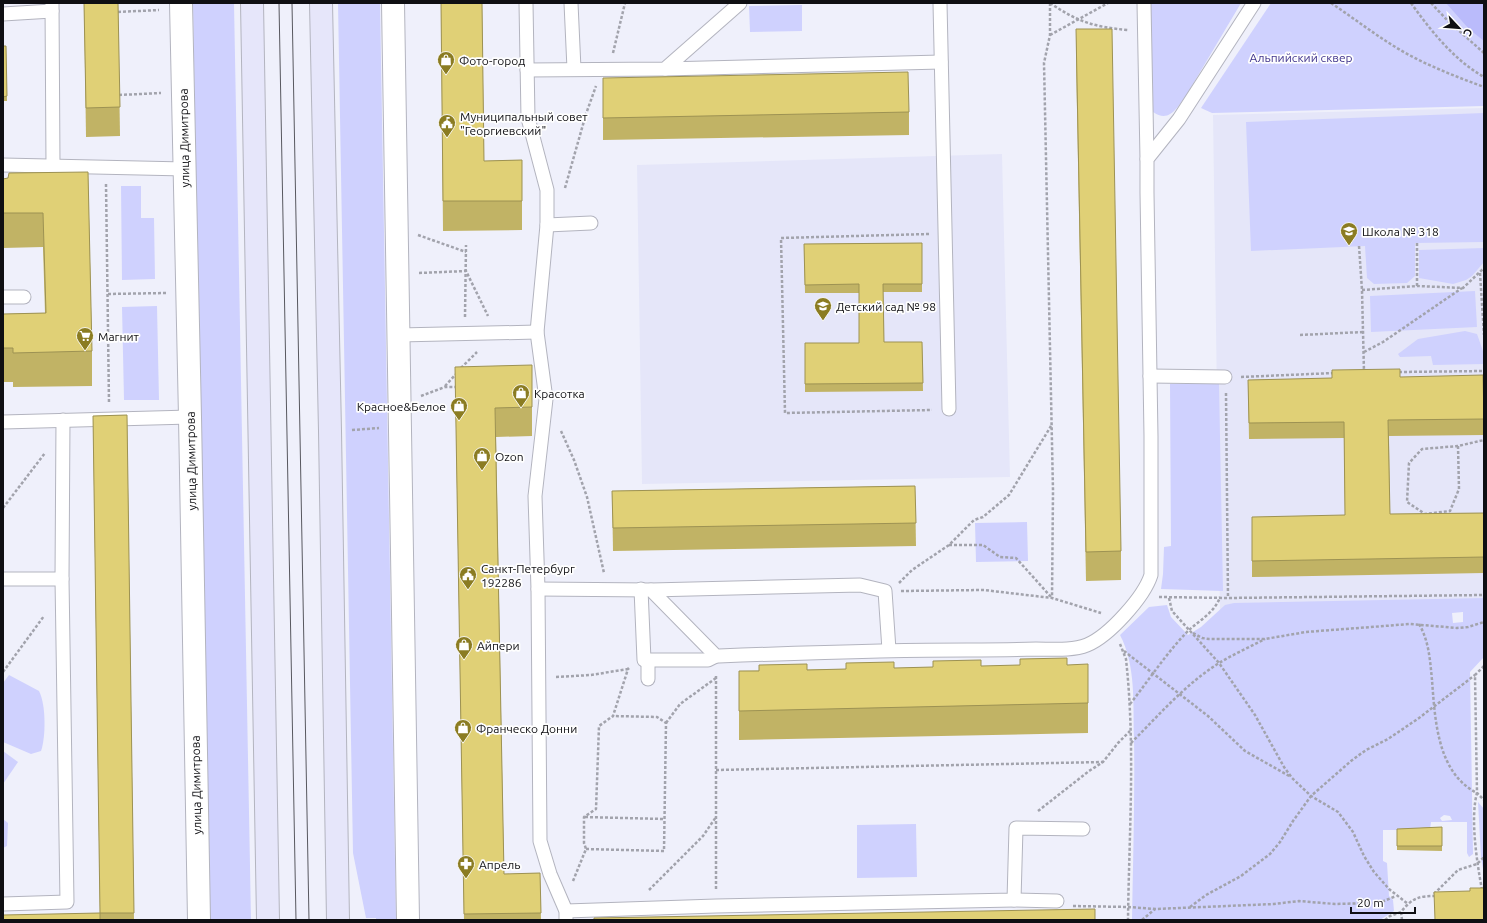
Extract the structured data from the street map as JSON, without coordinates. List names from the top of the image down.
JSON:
{
  "streets": {
    "street": ["улица Димитрова"]
  },
  "parks": ["Альпийский сквер"],
  "places": {
    "shop": [
      "Фото-город",
      "Красотка",
      "Красное&Белое",
      "Ozon",
      "Айпери",
      "Франческо Донни"
    ],
    "public building": ["Муниципальный совет \"Георгиевский\"", "Санкт-Петербург 192286"],
    "school or university": ["Школа № 318", "Детский сад № 98"],
    "supermarket": ["Магнит"],
    "pharmacy": ["Апрель"]
  },
  "scale_bar": "20 m",
  "north": "bottom right"
}
